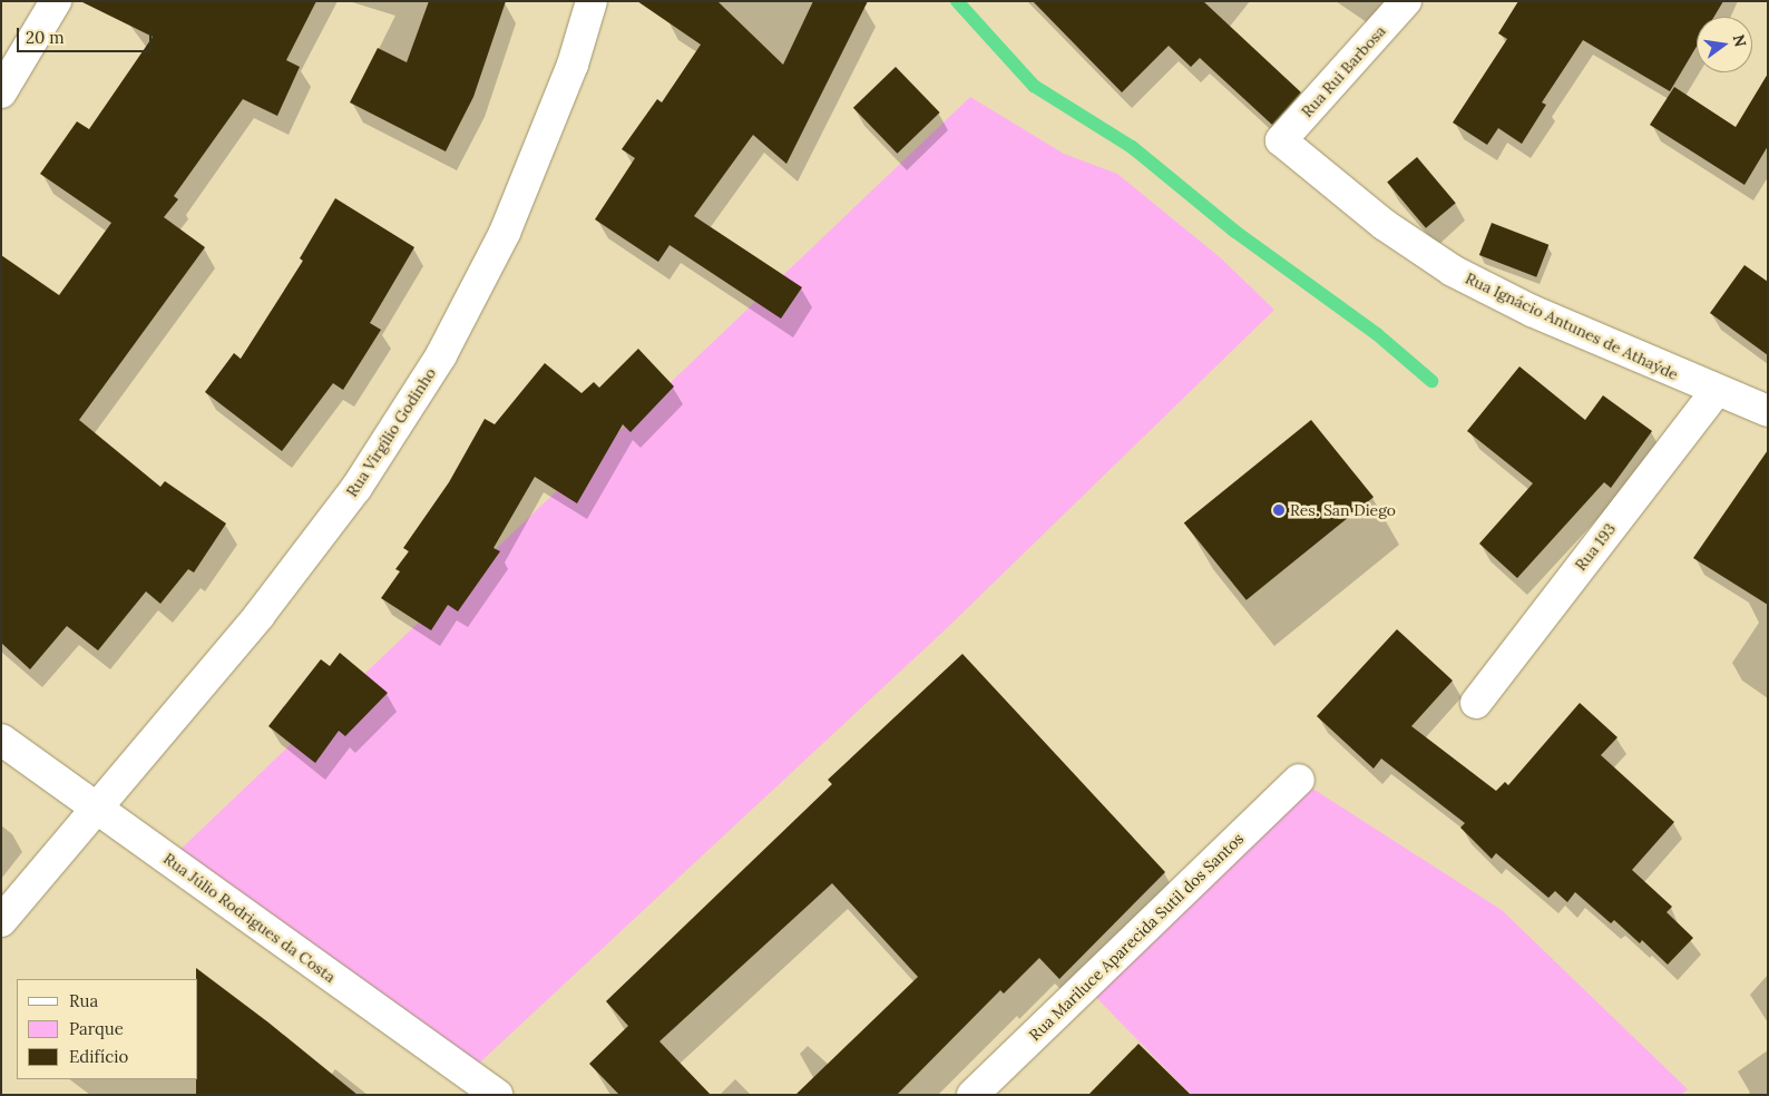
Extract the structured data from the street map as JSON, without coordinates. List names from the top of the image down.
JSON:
{
  "streets": {
    "street": [
      "Rua Rui Barbosa",
      "Rua Ignácio Antunes de Athaýde",
      "Rua Virgílio Godinho",
      "Rua 193",
      "Rua Júlio Rodrigues da Costa",
      "Rua Mariluce Aparecida Sutil dos Santos"
    ]
  },
  "crossings": [
    ["Rua Rui Barbosa", "Rua Ignácio Antunes de Athaýde"],
    ["Rua Ignácio Antunes de Athaýde", "Rua 193"],
    ["Rua Virgílio Godinho", "Rua Júlio Rodrigues da Costa"]
  ],
  "places": ["Res. San Diego"],
  "legend": ["Rua", "Parque", "Edifício"],
  "scale_bar": "20 m",
  "north": "right"
}
